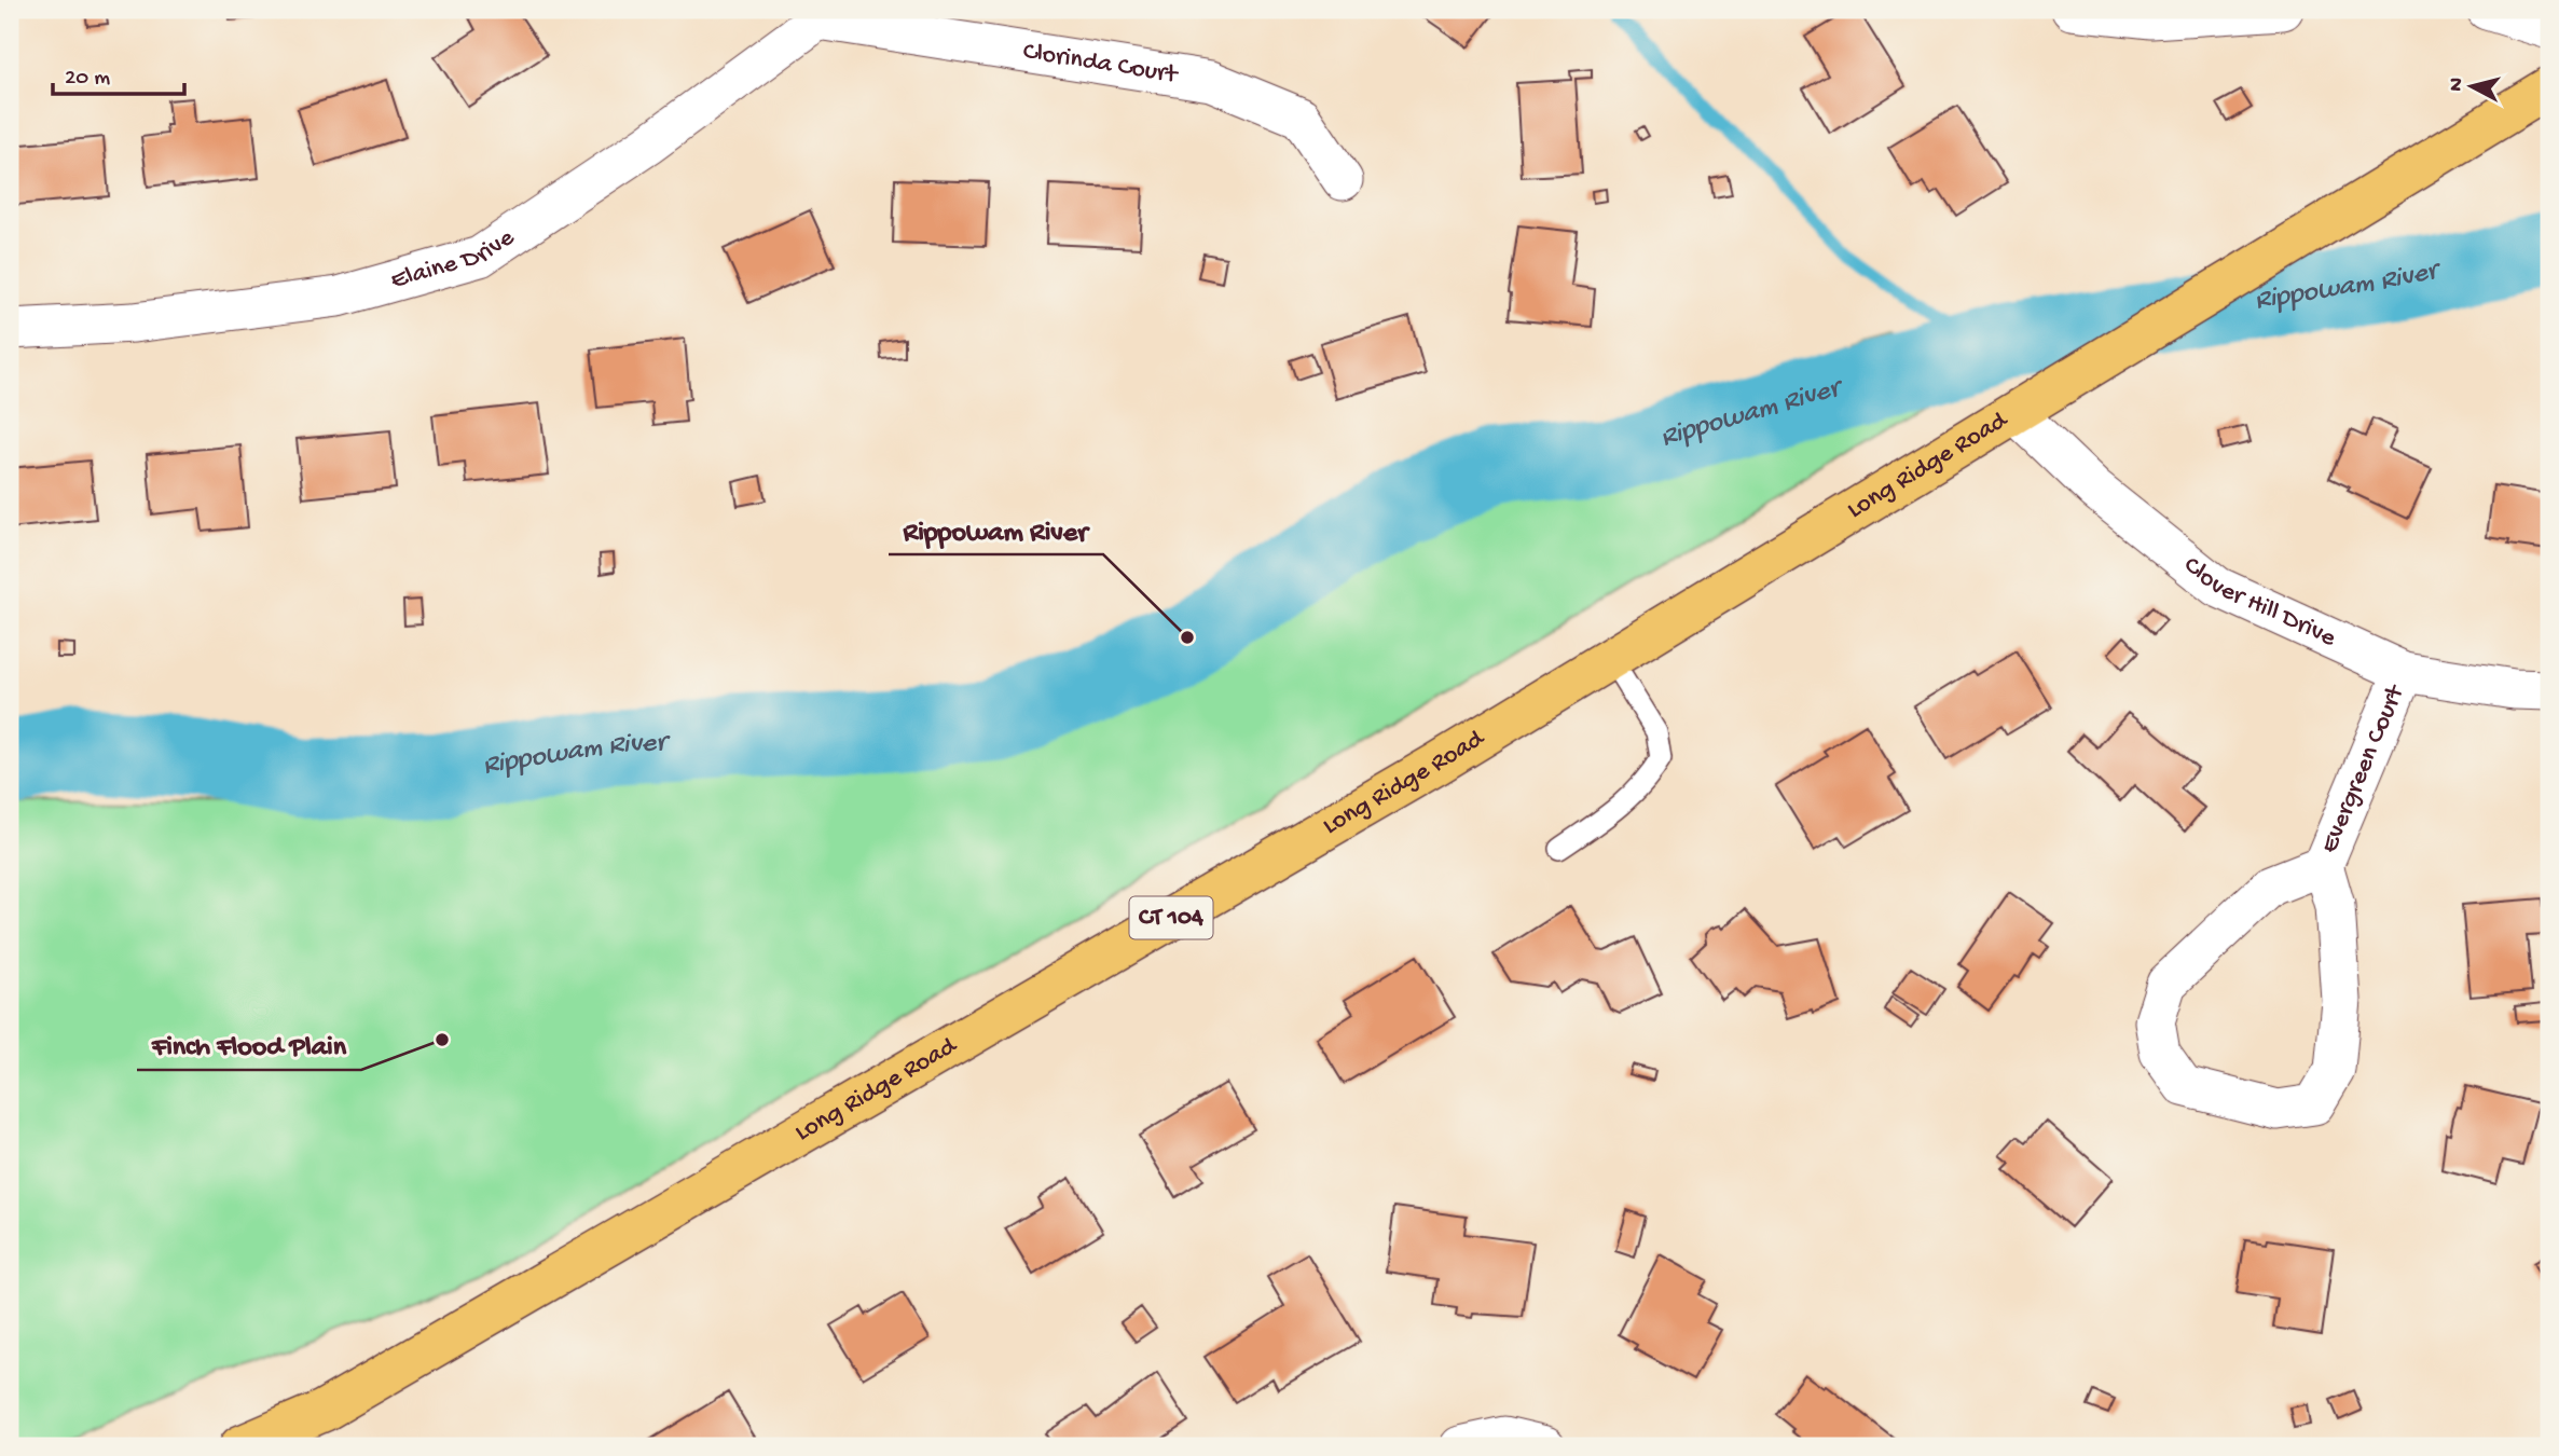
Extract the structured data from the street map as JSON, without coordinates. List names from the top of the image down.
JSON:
{
  "streets": {
    "main road": ["Long Ridge Road", "CT 104"],
    "street": [
      "Clorinda Court",
      "Elaine Drive",
      "Clover Hill Drive",
      "Evergreen Court"
    ]
  },
  "crossings": [
    ["Clorinda Court", "Elaine Drive"],
    ["Long Ridge Road", "Clover Hill Drive"],
    ["Clover Hill Drive", "Evergreen Court"]
  ],
  "water": ["Rippowam River"],
  "places": ["Rippowam River", "Finch Flood Plain"],
  "scale_bar": "20 m",
  "north": "left"
}
